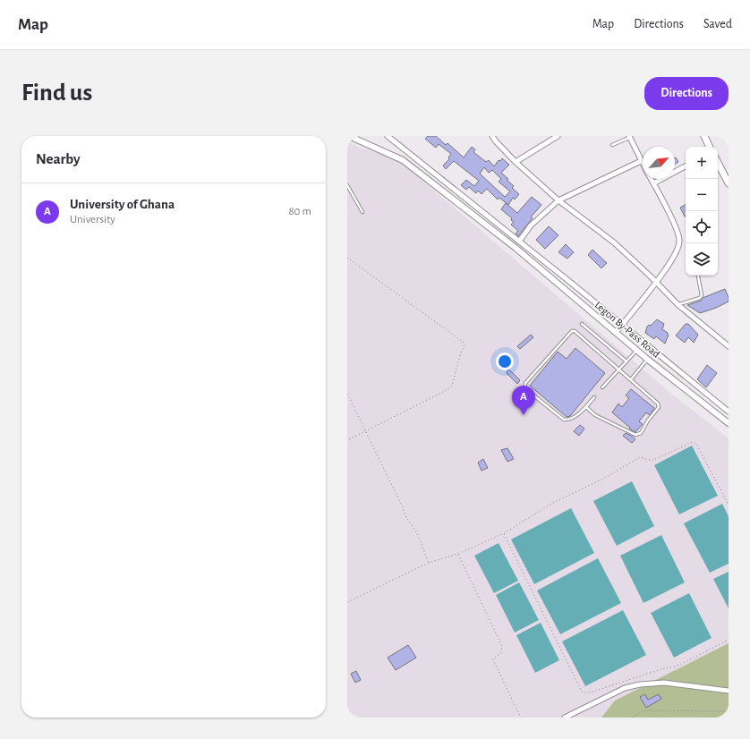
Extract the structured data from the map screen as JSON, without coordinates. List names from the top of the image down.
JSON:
{
  "streets": {
    "street": ["Legon By-Pass Road"]
  },
  "north": "top right",
  "page": {
    "header": "Map",
    "nav": ["Map", "Directions", "Saved"],
    "buttons": "Directions",
    "title": "Find us",
    "heading": "Nearby",
    "map_buttons": ["+", "−"],
    "list": [
      {
        "mark": "A",
        "name": "University of Ghana",
        "note": "University",
        "value": "80 m"
      }
    ],
    "pins": "A"
  }
}
